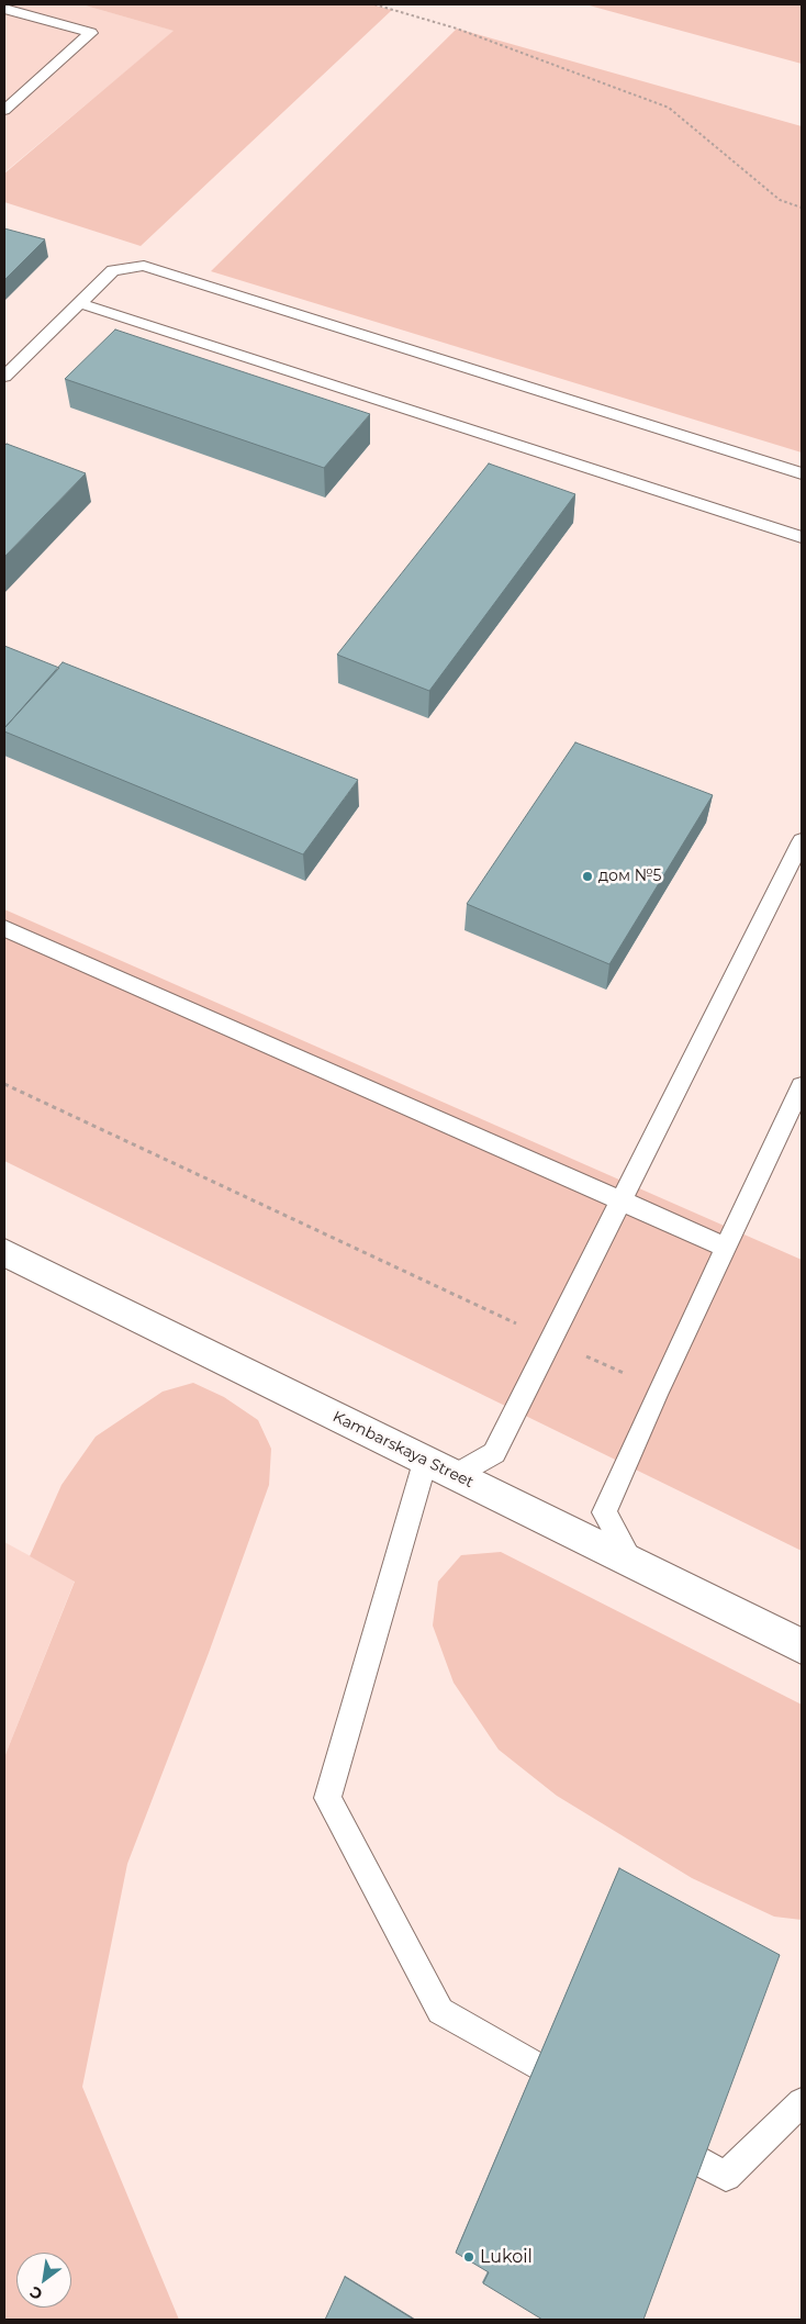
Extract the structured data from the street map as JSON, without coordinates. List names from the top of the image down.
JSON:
{
  "streets": {
    "main road": ["Kambarskaya Street"]
  },
  "places": ["дом №5", "Lukoil"],
  "north": "bottom left"
}
